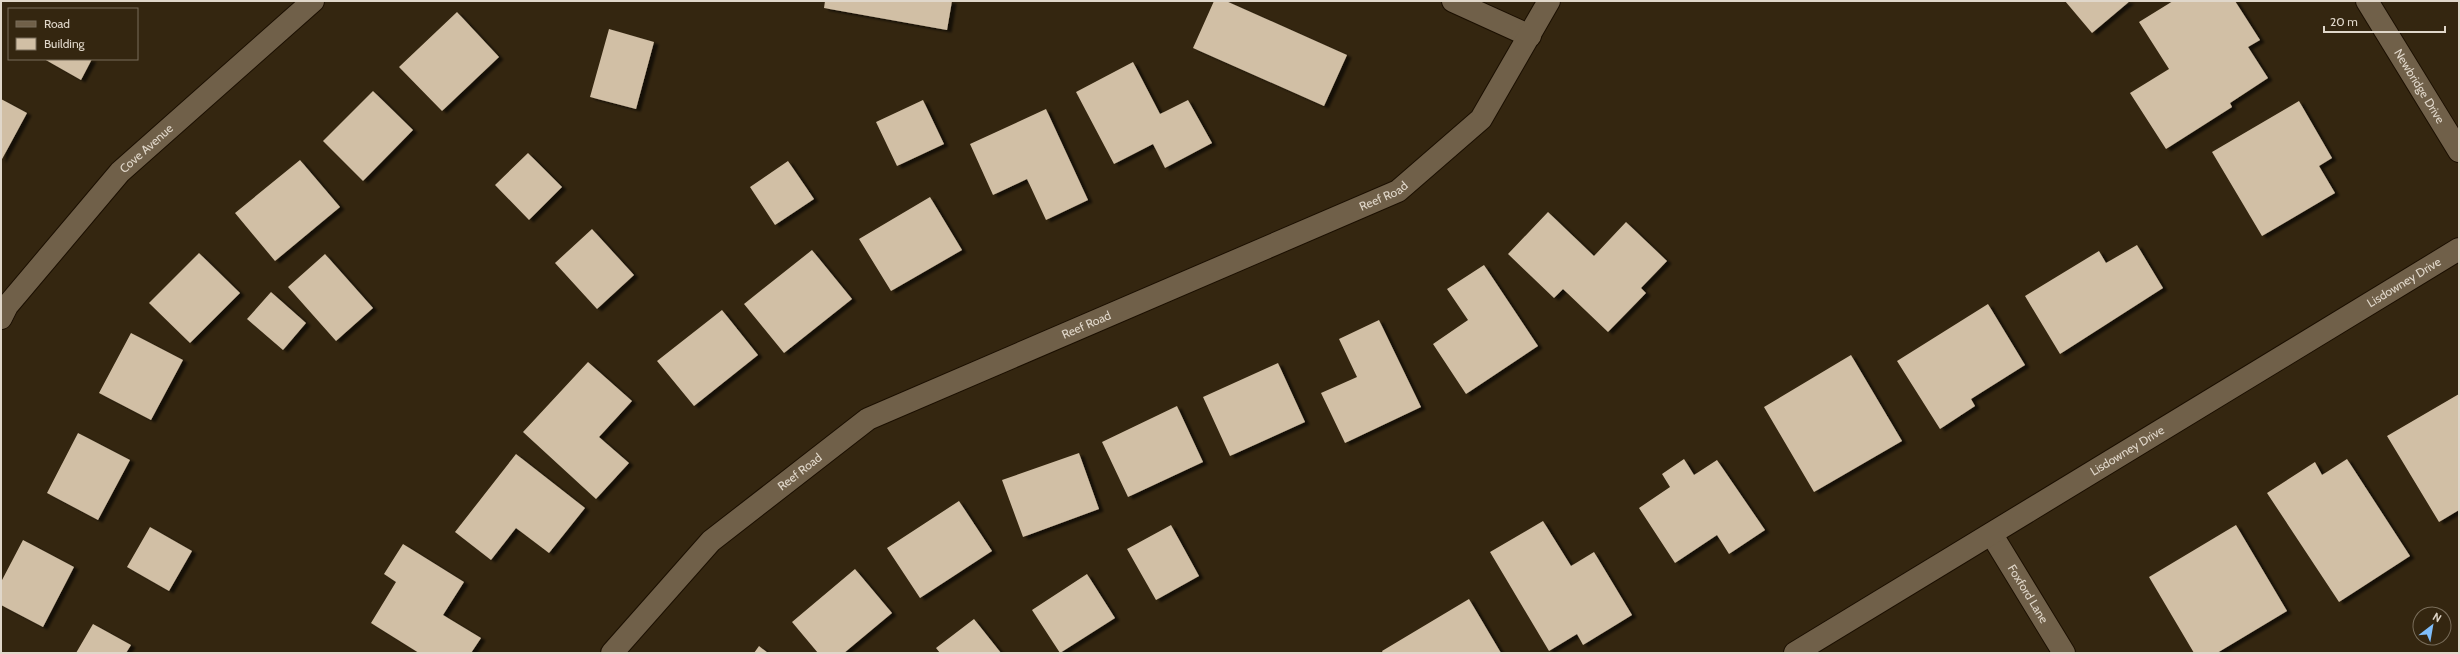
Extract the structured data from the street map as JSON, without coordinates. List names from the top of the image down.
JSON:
{
  "streets": {
    "street": [
      "Newbridge Drive",
      "Cove Avenue",
      "Reef Road",
      "Lisdowney Drive",
      "Foxford Lane"
    ]
  },
  "crossings": [
    ["Lisdowney Drive", "Foxford Lane"]
  ],
  "legend": ["Road", "Building"],
  "scale_bar": "20 m",
  "north": "top right"
}
